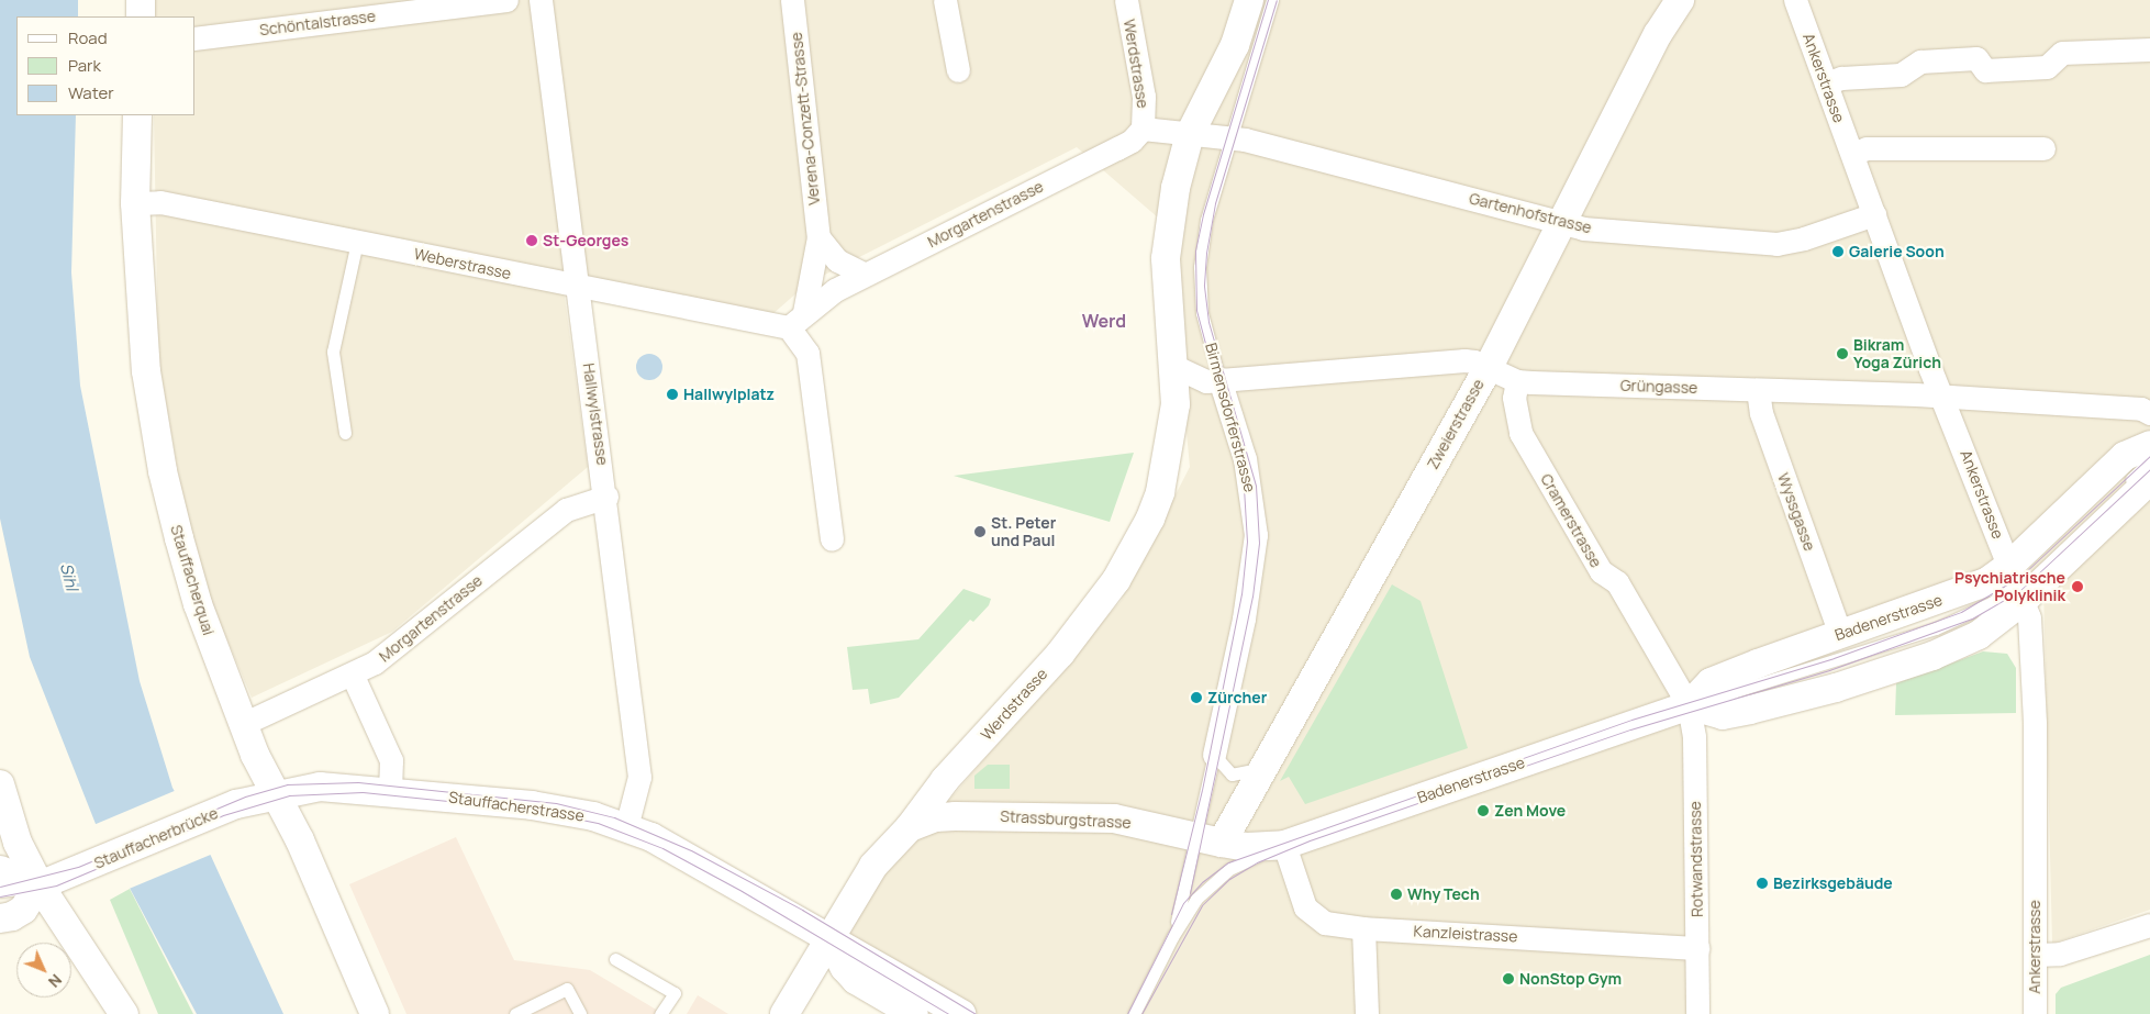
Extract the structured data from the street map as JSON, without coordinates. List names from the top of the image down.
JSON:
{
  "streets": {
    "street": [
      "Schöntalstrasse",
      "Werdstrasse",
      "Ankerstrasse",
      "Verena-Conzett-Strasse",
      "Gartenhofstrasse",
      "Morgartenstrasse",
      "Weberstrasse",
      "Grüngasse",
      "Hallwylstrasse",
      "Birmensdorferstrasse",
      "Zweierstrasse",
      "Wyssgasse",
      "Cramerstrasse",
      "Stauffacherquai",
      "Badenerstrasse",
      "Stauffacherstrasse",
      "Strassburgstrasse",
      "Stauffacherbrücke",
      "Rotwandstrasse",
      "Kanzleistrasse"
    ]
  },
  "crossings": [
    ["Werdstrasse", "Morgartenstrasse"],
    ["Werdstrasse", "Grüngasse"],
    ["Werdstrasse", "Stauffacherstrasse"],
    ["Werdstrasse", "Strassburgstrasse"],
    ["Ankerstrasse", "Gartenhofstrasse"],
    ["Ankerstrasse", "Grüngasse"],
    ["Ankerstrasse", "Badenerstrasse"],
    ["Verena-Conzett-Strasse", "Morgartenstrasse"],
    ["Verena-Conzett-Strasse", "Weberstrasse"],
    ["Gartenhofstrasse", "Birmensdorferstrasse"],
    ["Gartenhofstrasse", "Zweierstrasse"],
    ["Morgartenstrasse", "Weberstrasse"],
    ["Morgartenstrasse", "Hallwylstrasse"],
    ["Morgartenstrasse", "Stauffacherquai"],
    ["Weberstrasse", "Hallwylstrasse"],
    ["Weberstrasse", "Stauffacherquai"],
    ["Grüngasse", "Birmensdorferstrasse"],
    ["Grüngasse", "Zweierstrasse"],
    ["Grüngasse", "Wyssgasse"],
    ["Grüngasse", "Cramerstrasse"],
    ["Hallwylstrasse", "Stauffacherstrasse"],
    ["Birmensdorferstrasse", "Zweierstrasse"],
    ["Birmensdorferstrasse", "Badenerstrasse"],
    ["Birmensdorferstrasse", "Strassburgstrasse"],
    ["Zweierstrasse", "Badenerstrasse"],
    ["Zweierstrasse", "Strassburgstrasse"],
    ["Wyssgasse", "Badenerstrasse"],
    ["Cramerstrasse", "Badenerstrasse"],
    ["Cramerstrasse", "Rotwandstrasse"],
    ["Stauffacherquai", "Stauffacherstrasse"],
    ["Stauffacherquai", "Stauffacherbrücke"],
    ["Badenerstrasse", "Strassburgstrasse"],
    ["Badenerstrasse", "Rotwandstrasse"],
    ["Badenerstrasse", "Kanzleistrasse"],
    ["Stauffacherstrasse", "Stauffacherbrücke"],
    ["Rotwandstrasse", "Kanzleistrasse"]
  ],
  "districts": ["Werd"],
  "water": ["Sihl"],
  "places": [
    "St-Georges",
    "Galerie Soon",
    "Bikram Yoga Zürich",
    "Hallwylplatz",
    "St. Peter und Paul",
    "Psychiatrische Polyklinik",
    "Zürcher",
    "Zen Move",
    "Bezirksgebäude",
    "Why Tech",
    "NonStop Gym"
  ],
  "legend": ["Road", "Park", "Water"],
  "north": "bottom right"
}
